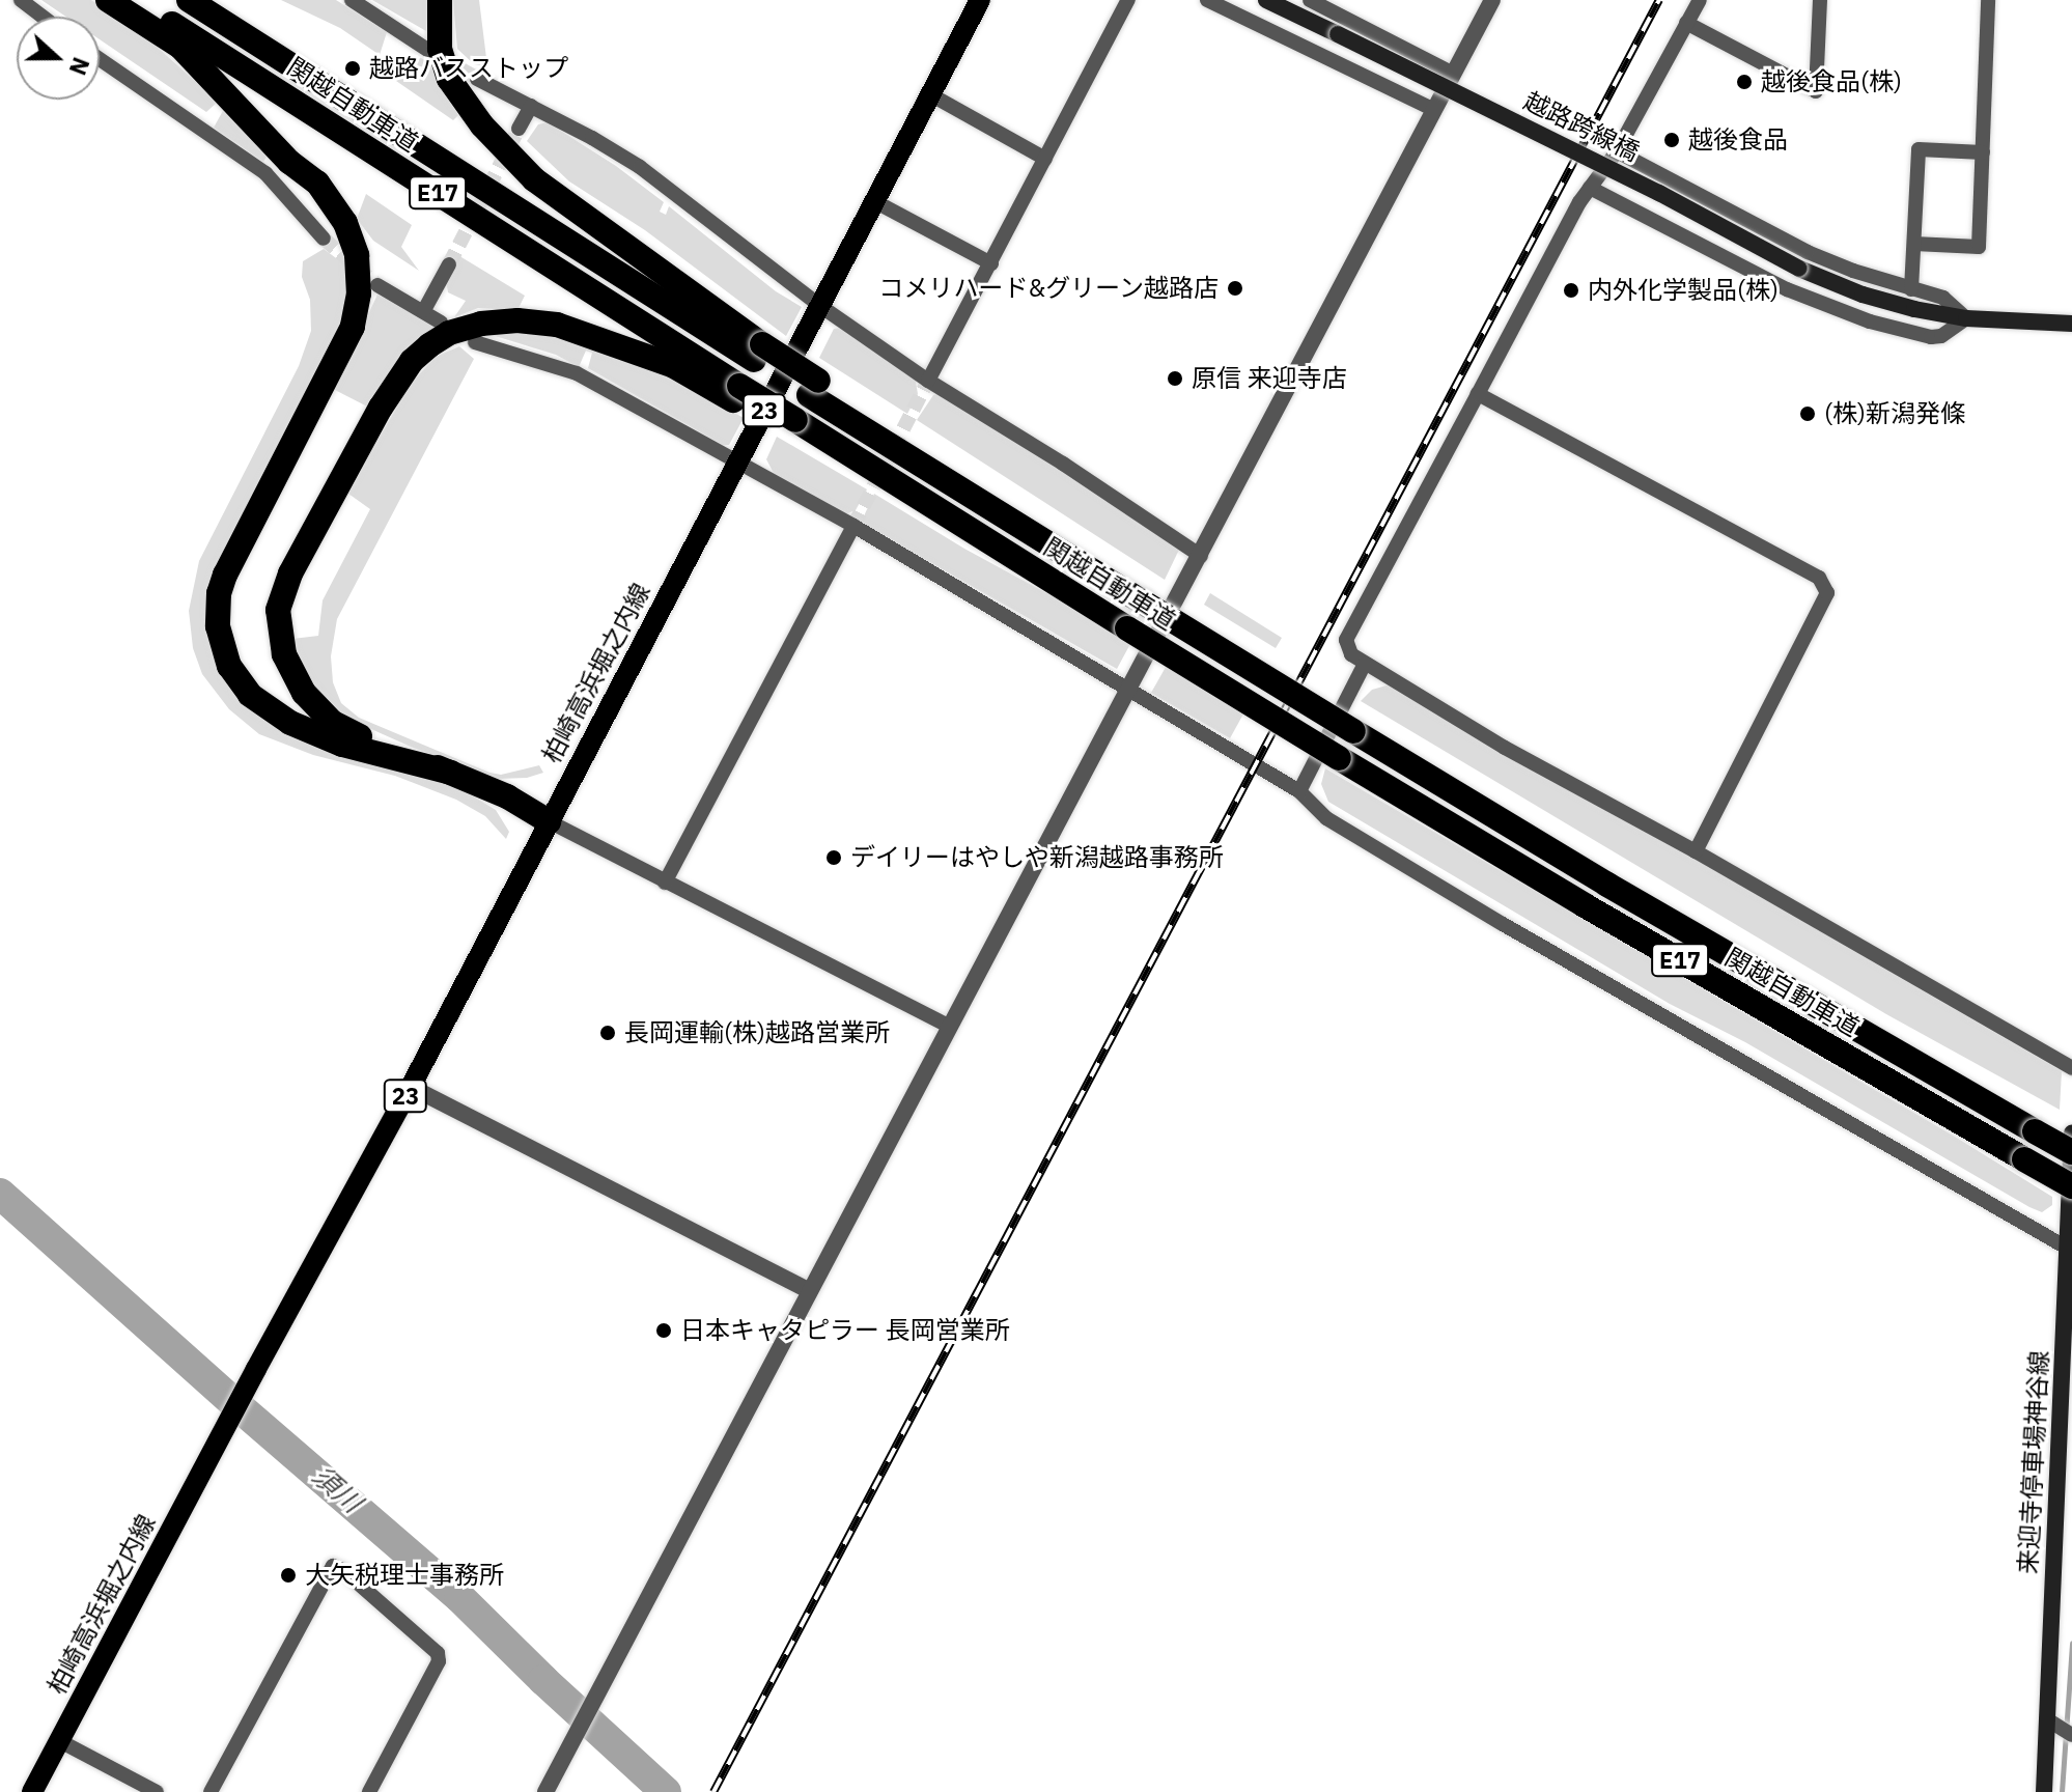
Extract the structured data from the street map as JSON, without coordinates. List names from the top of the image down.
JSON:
{
  "streets": {
    "highway": ["関越自動車道", "E17"],
    "main road": [
      "越路跨線橋",
      "23",
      "柏崎高浜堀之内線",
      "来迎寺停車場神谷線"
    ]
  },
  "water": ["須川"],
  "places": [
    "越路バスストップ",
    "越後食品(株)",
    "越後食品",
    "コメリハード&グリーン越路店",
    "内外化学製品(株)",
    "原信 来迎寺店",
    "(株)新潟発條",
    "デイリーはやしや新潟越路事務所",
    "長岡運輸(株)越路営業所",
    "日本キャタピラー 長岡営業所",
    "大矢税理士事務所"
  ],
  "north": "right"
}
